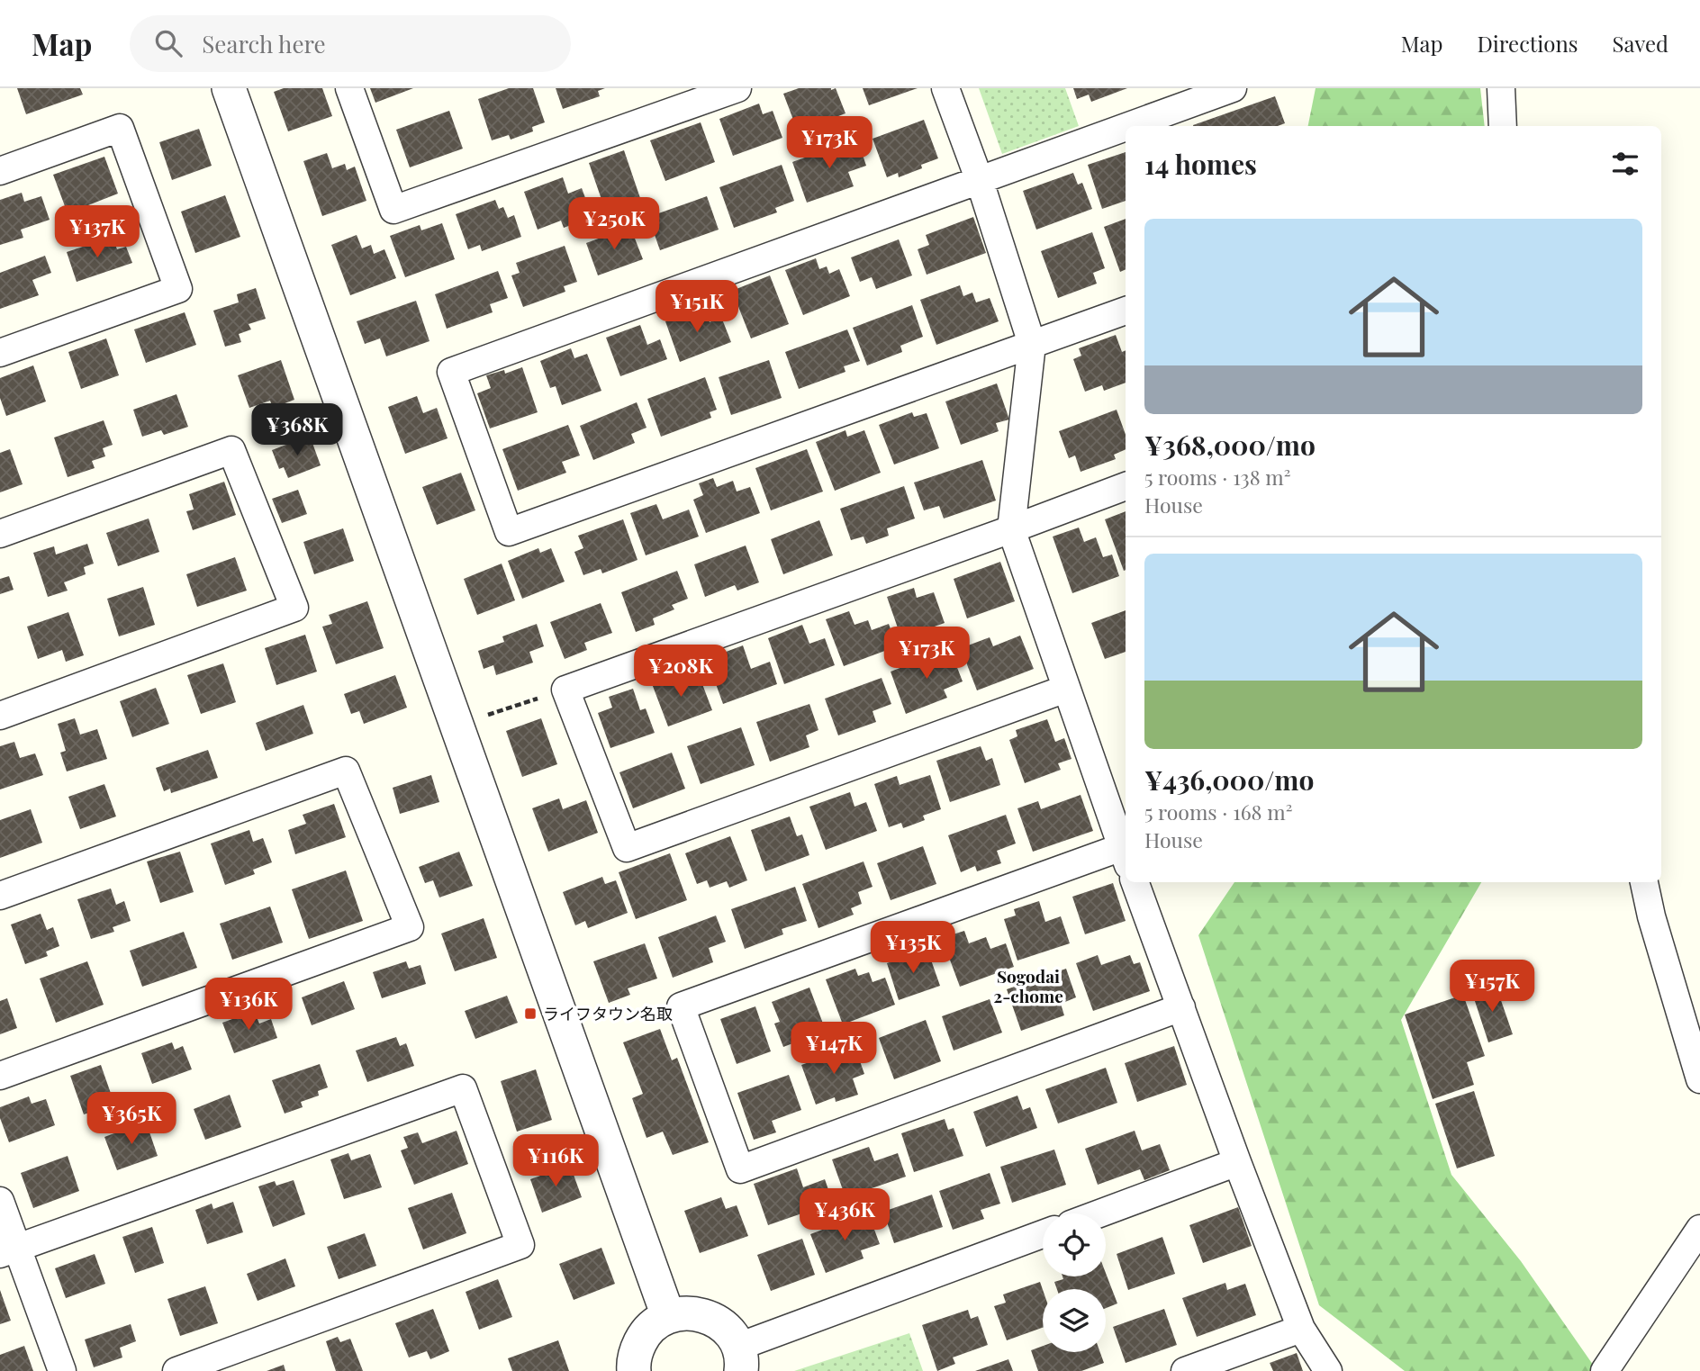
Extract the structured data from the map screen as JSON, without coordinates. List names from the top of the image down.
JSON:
{
  "districts": ["Sogodai 2-chome"],
  "places": {
    "transit": ["ライフタウン名取"]
  },
  "page": {
    "header": "Map",
    "search": "Search here",
    "nav": ["Map", "Directions", "Saved"],
    "price": [
      "¥173K",
      "¥250K",
      "¥137K",
      "¥151K",
      "¥368K",
      "¥173K",
      "¥208K",
      "¥135K",
      "¥157K",
      "¥136K",
      "¥147K",
      "¥365K",
      "¥116K",
      "¥436K"
    ],
    "heading": "14 homes",
    "list": [
      {
        "name": "¥368,000/mo",
        "note": "5 rooms · 138 m² · House"
      },
      {
        "name": "¥436,000/mo",
        "note": "5 rooms · 168 m² · House"
      }
    ]
  }
}
